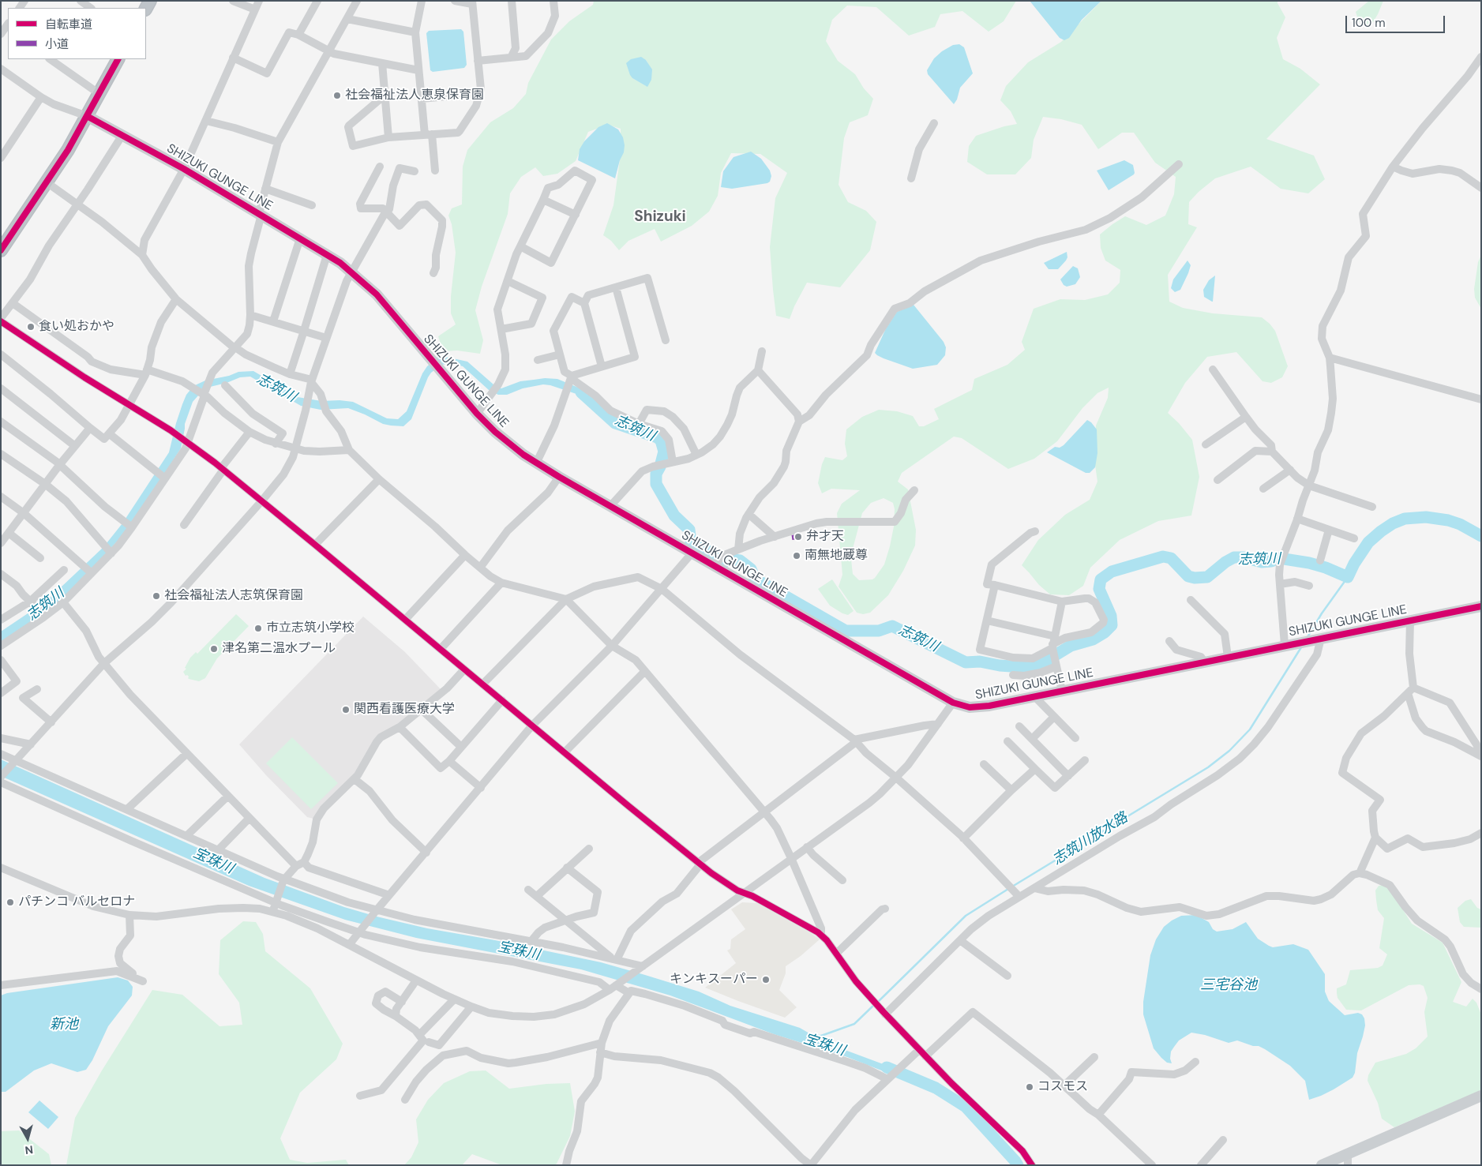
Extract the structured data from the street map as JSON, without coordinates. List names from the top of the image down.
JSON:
{
  "streets": {
    "main road": ["SHIZUKI GUNGE LINE"]
  },
  "districts": ["Shizuki"],
  "water": [
    "志筑川",
    "志筑川放水路",
    "宝珠川",
    "三宅谷池",
    "新池"
  ],
  "places": [
    "社会福祉法人恵泉保育園",
    "食い処おかや",
    "弁才天",
    "南無地蔵尊",
    "社会福祉法人志筑保育園",
    "市立志筑小学校",
    "津名第二温水プール",
    "関西看護医療大学",
    "パチンコ バルセロナ",
    "キンキスーパー",
    "コスモス"
  ],
  "legend": ["自転車道", "小道"],
  "scale_bar": "100 m",
  "north": "bottom"
}
